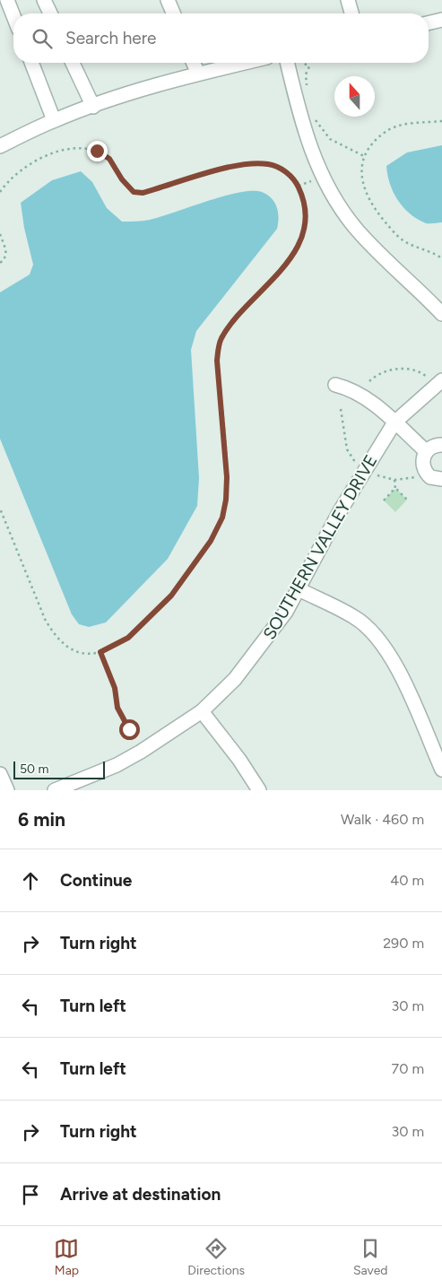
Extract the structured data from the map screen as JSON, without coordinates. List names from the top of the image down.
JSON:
{
  "streets": {
    "street": ["SOUTHERN VALLEY DRIVE"]
  },
  "scale_bar": "50 m",
  "north": "top",
  "page": {
    "search": "Search here",
    "scale": "50 m",
    "heading": ["6 min", "Walk · 460 m"],
    "list": [
      ["Continue", "40 m"],
      ["Turn right", "290 m"],
      ["Turn left", "30 m"],
      ["Turn left", "70 m"],
      ["Turn right", "30 m"],
      "Arrive at destination"
    ],
    "nav": ["Map", "Directions", "Saved"]
  }
}
